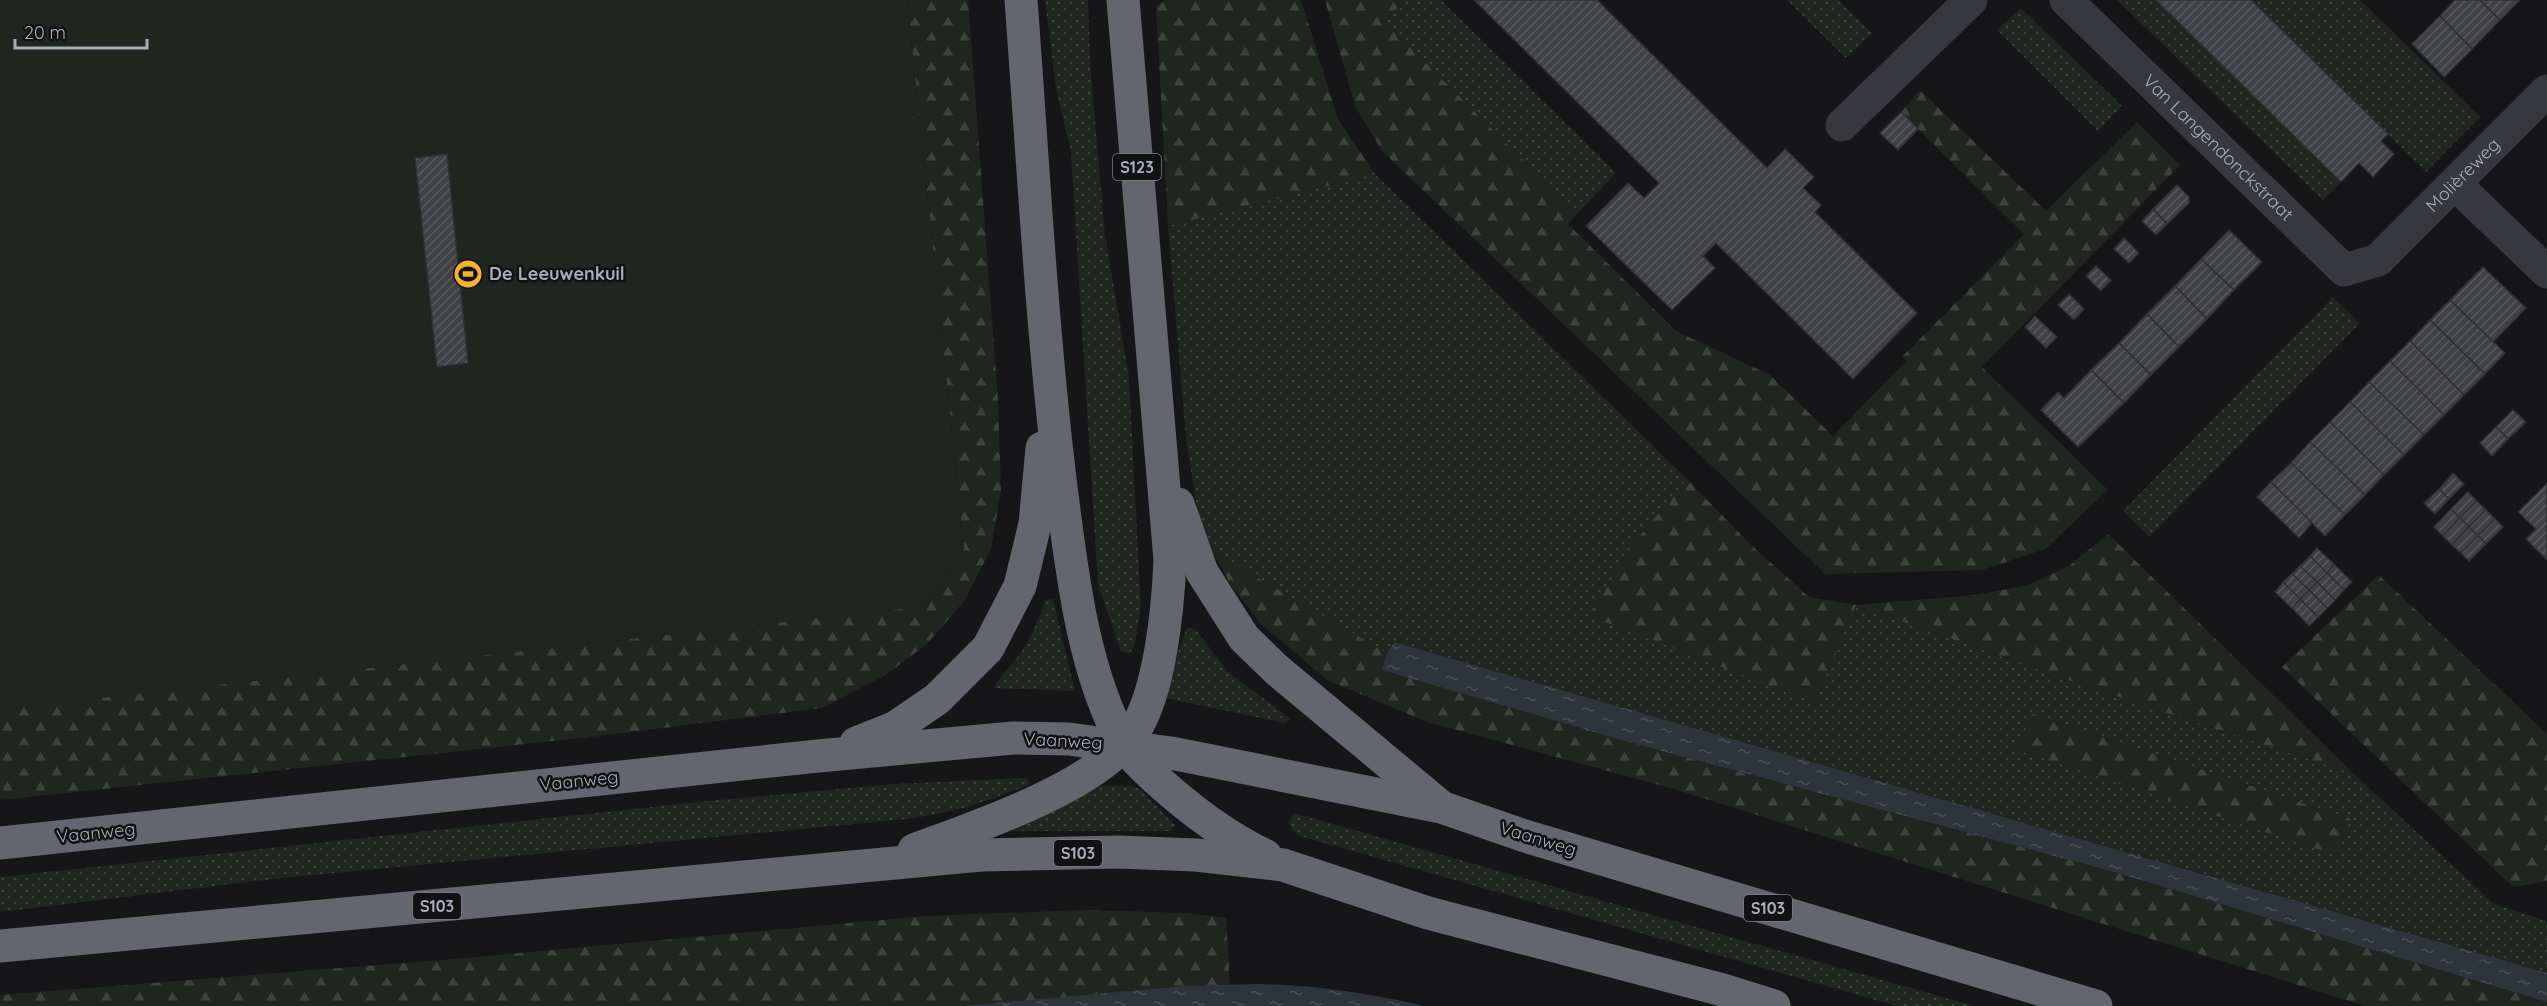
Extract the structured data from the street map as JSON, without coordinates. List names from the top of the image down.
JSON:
{
  "streets": {
    "highway": ["S123", "Vaanweg", "S103"],
    "street": ["Van Langendonckstraat", "Molièreweg"]
  },
  "crossings": [
    ["Van Langendonckstraat", "Molièreweg"],
    ["S123", "Vaanweg"]
  ],
  "places": {
    "sports": ["De Leeuwenkuil"]
  },
  "scale_bar": "20 m"
}
